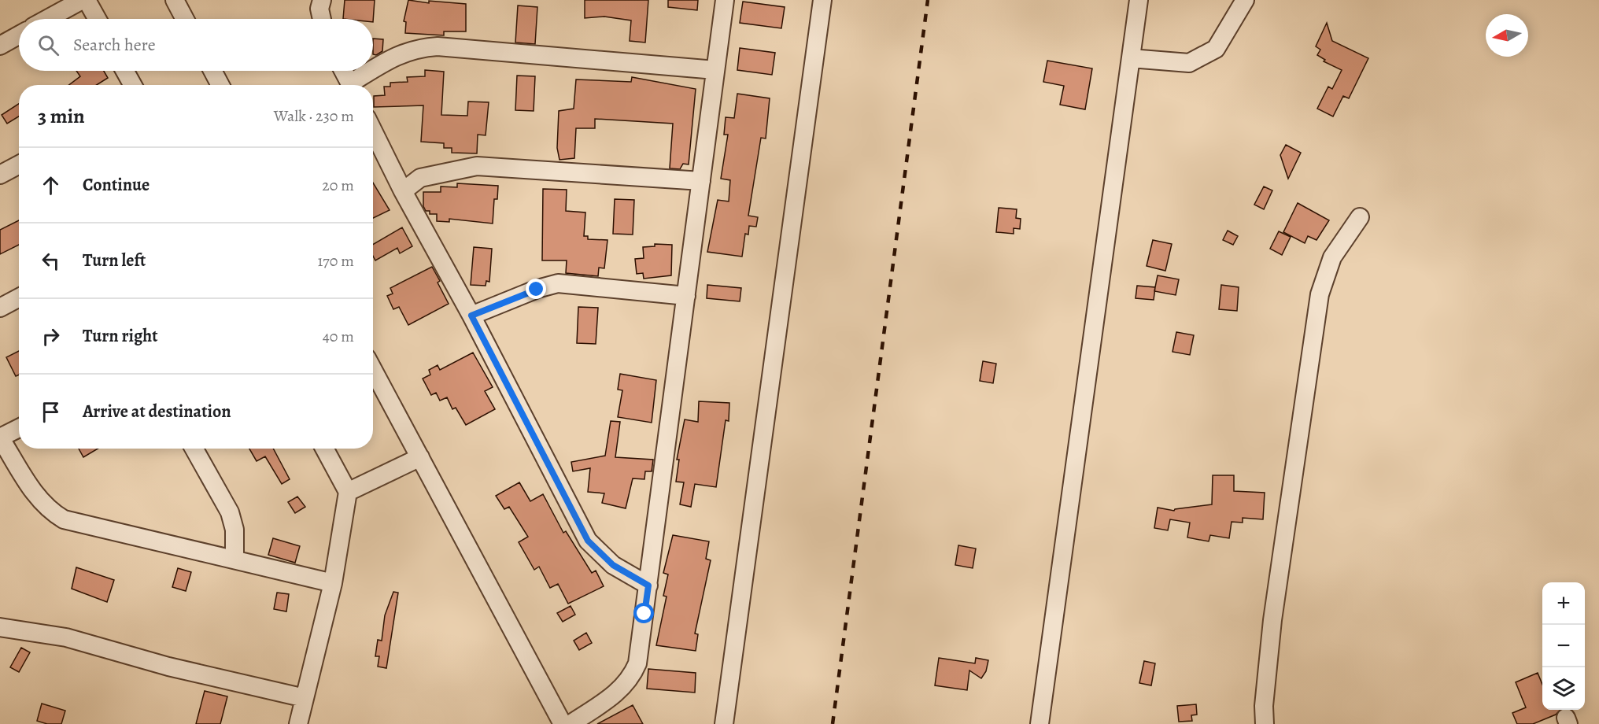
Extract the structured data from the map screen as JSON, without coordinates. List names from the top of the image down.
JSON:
{
  "north": "left",
  "page": {
    "search": "Search here",
    "heading": ["3 min", "Walk · 230 m"],
    "list": [
      ["Continue", "20 m"],
      ["Turn left", "170 m"],
      ["Turn right", "40 m"],
      "Arrive at destination"
    ],
    "map_buttons": ["+", "−"]
  }
}
